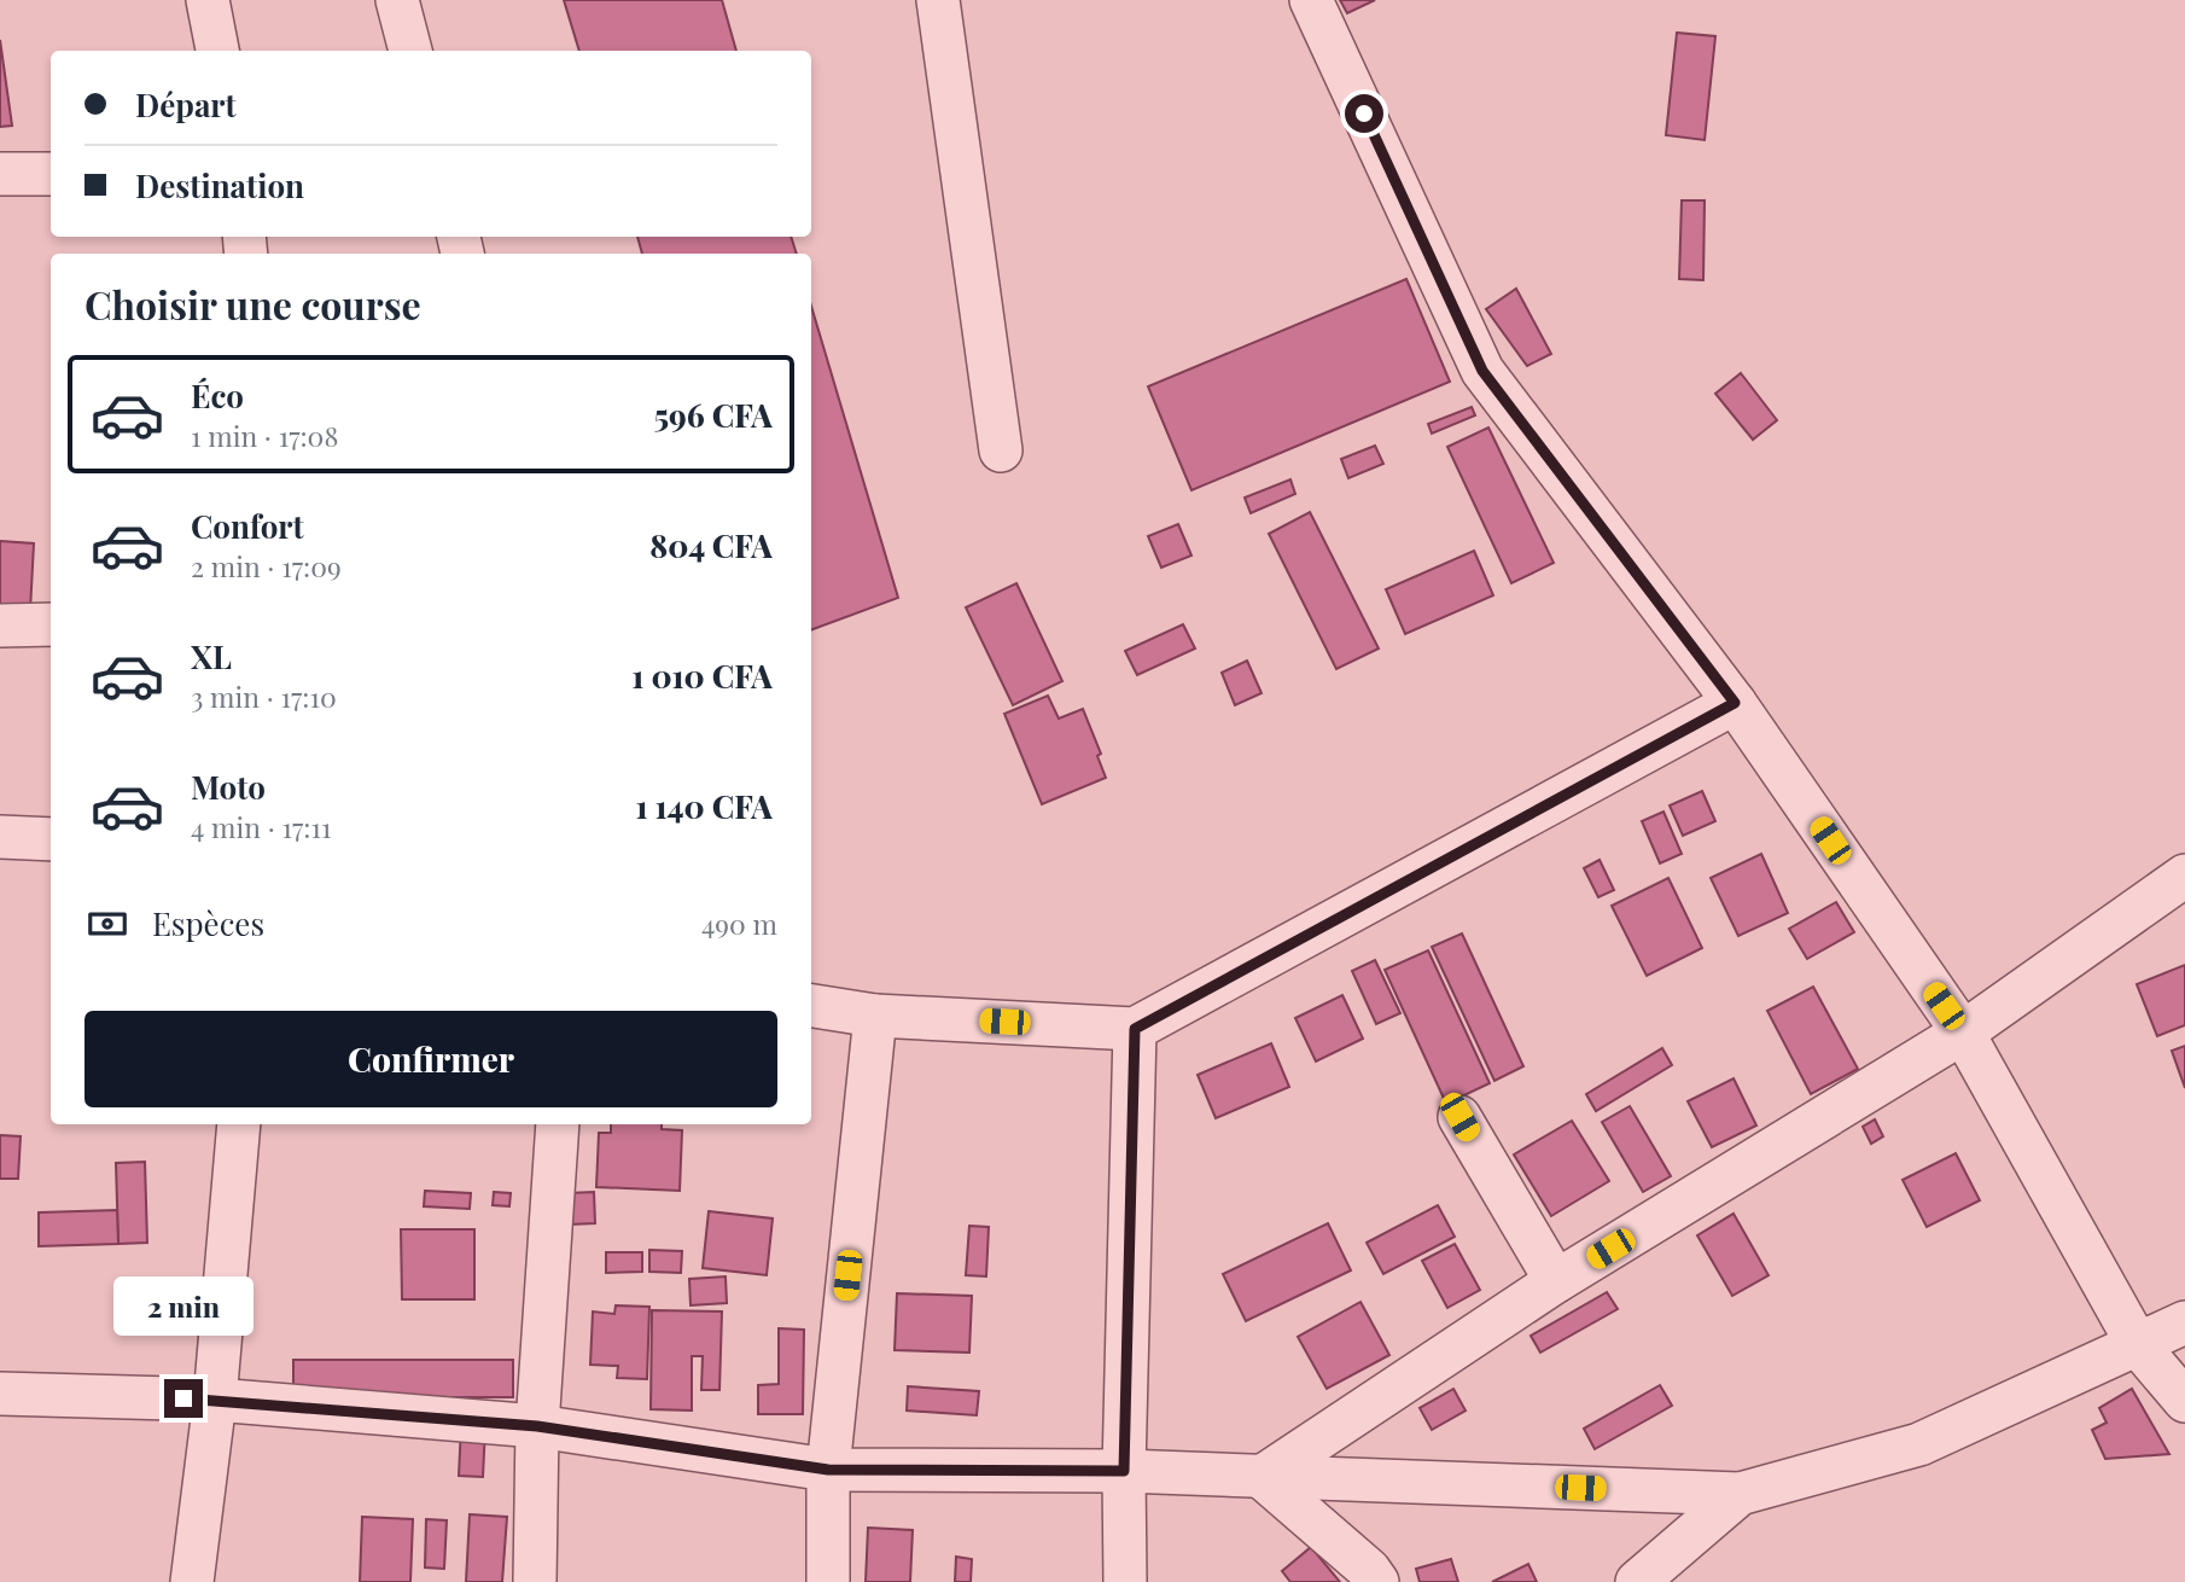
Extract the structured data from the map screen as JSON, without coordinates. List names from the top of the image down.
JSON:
{
  "page": {
    "banner": ["Départ", "Destination"],
    "heading": "Choisir une course",
    "list": [
      {
        "name": "Éco",
        "note": "1 min · 17:08",
        "value": "596 CFA"
      },
      {
        "name": "Confort",
        "note": "2 min · 17:09",
        "value": "804 CFA"
      },
      {
        "name": "XL",
        "note": "3 min · 17:10",
        "value": "1 010 CFA"
      },
      {
        "name": "Moto",
        "note": "4 min · 17:11",
        "value": "1 140 CFA"
      }
    ],
    "pay": ["Espèces", "490 m"],
    "buttons": "Confirmer",
    "bubble": "2 min"
  }
}
